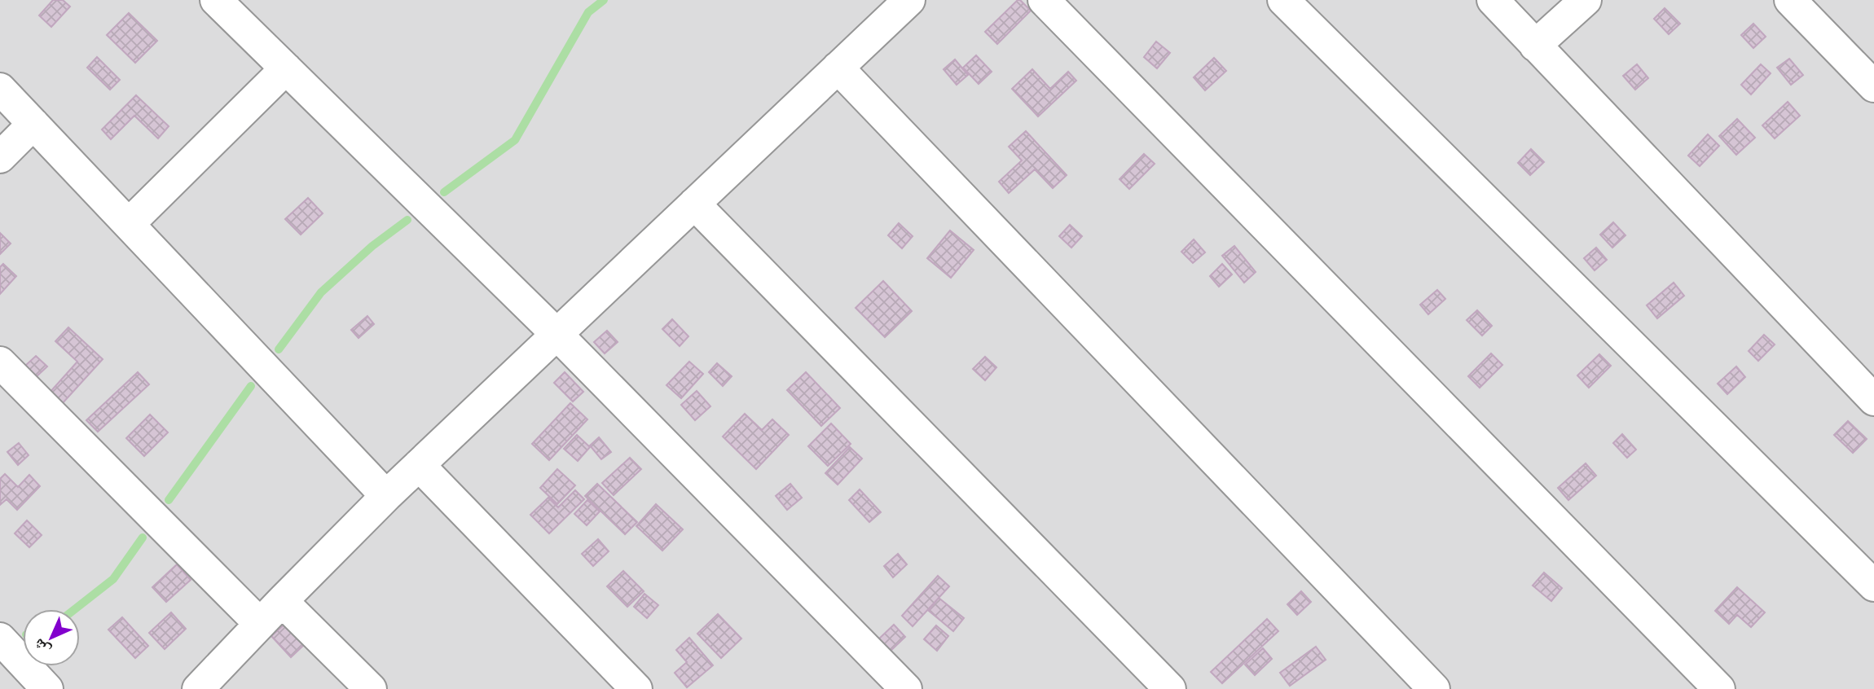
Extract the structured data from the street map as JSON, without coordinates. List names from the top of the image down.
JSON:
{
  "north": "bottom left"
}
